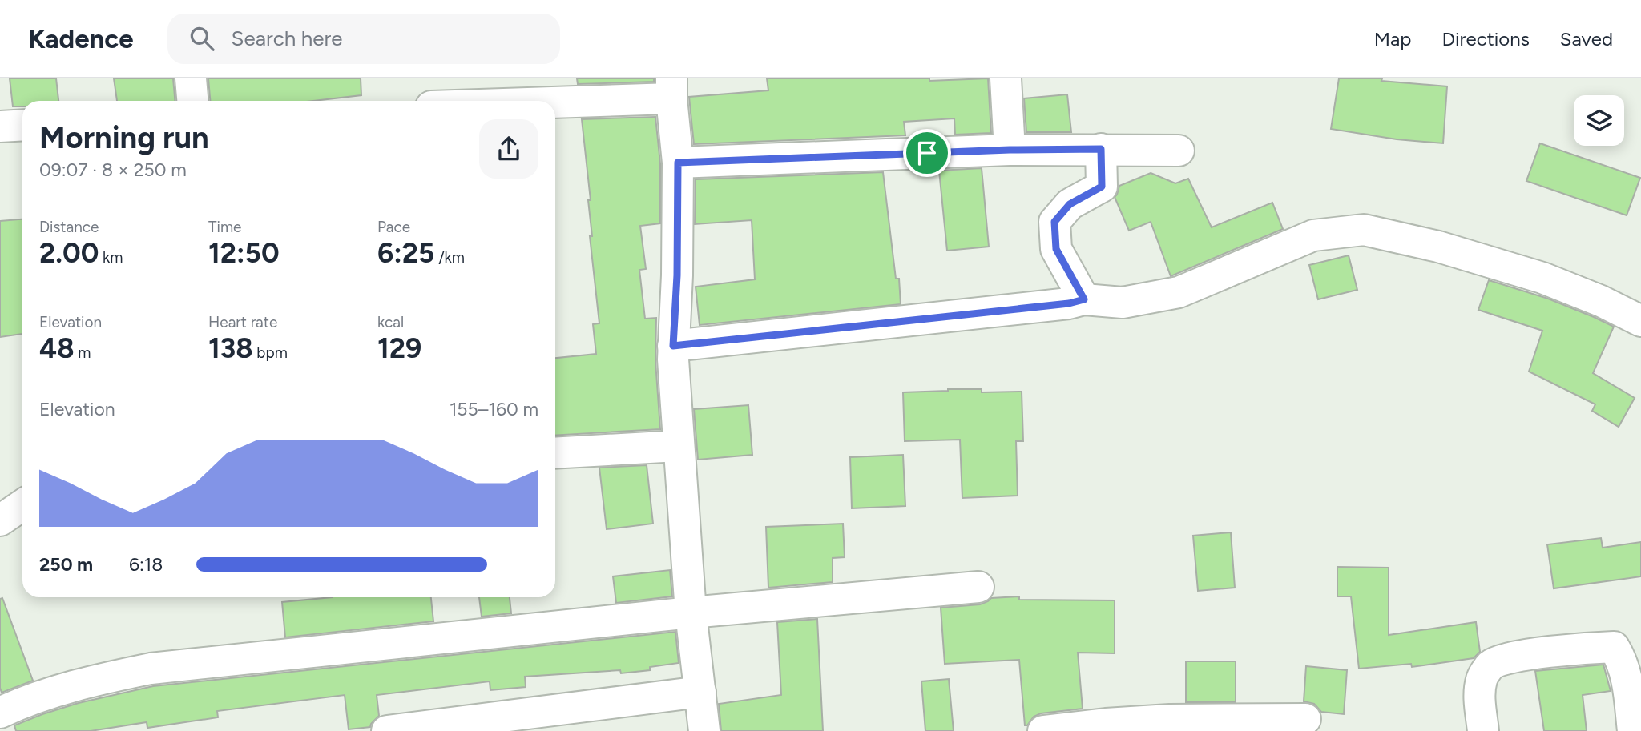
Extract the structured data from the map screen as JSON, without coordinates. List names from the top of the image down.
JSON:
{
  "page": {
    "header": "Kadence",
    "search": "Search here",
    "nav": ["Map", "Directions", "Saved"],
    "heading": ["Morning run", "09:07 · 8 × 250 m"],
    "stats": [
      ["Distance", "2.00 km"],
      ["Time", "12:50"],
      ["Pace", "6:25 /km"],
      ["Elevation", "48 m"],
      ["Heart rate", "138 bpm"],
      ["kcal", "129"]
    ],
    "chart": ["Elevation", "155–160 m"],
    "list": [
      {
        "name": "250 m",
        "note": "6:18"
      }
    ]
  }
}
